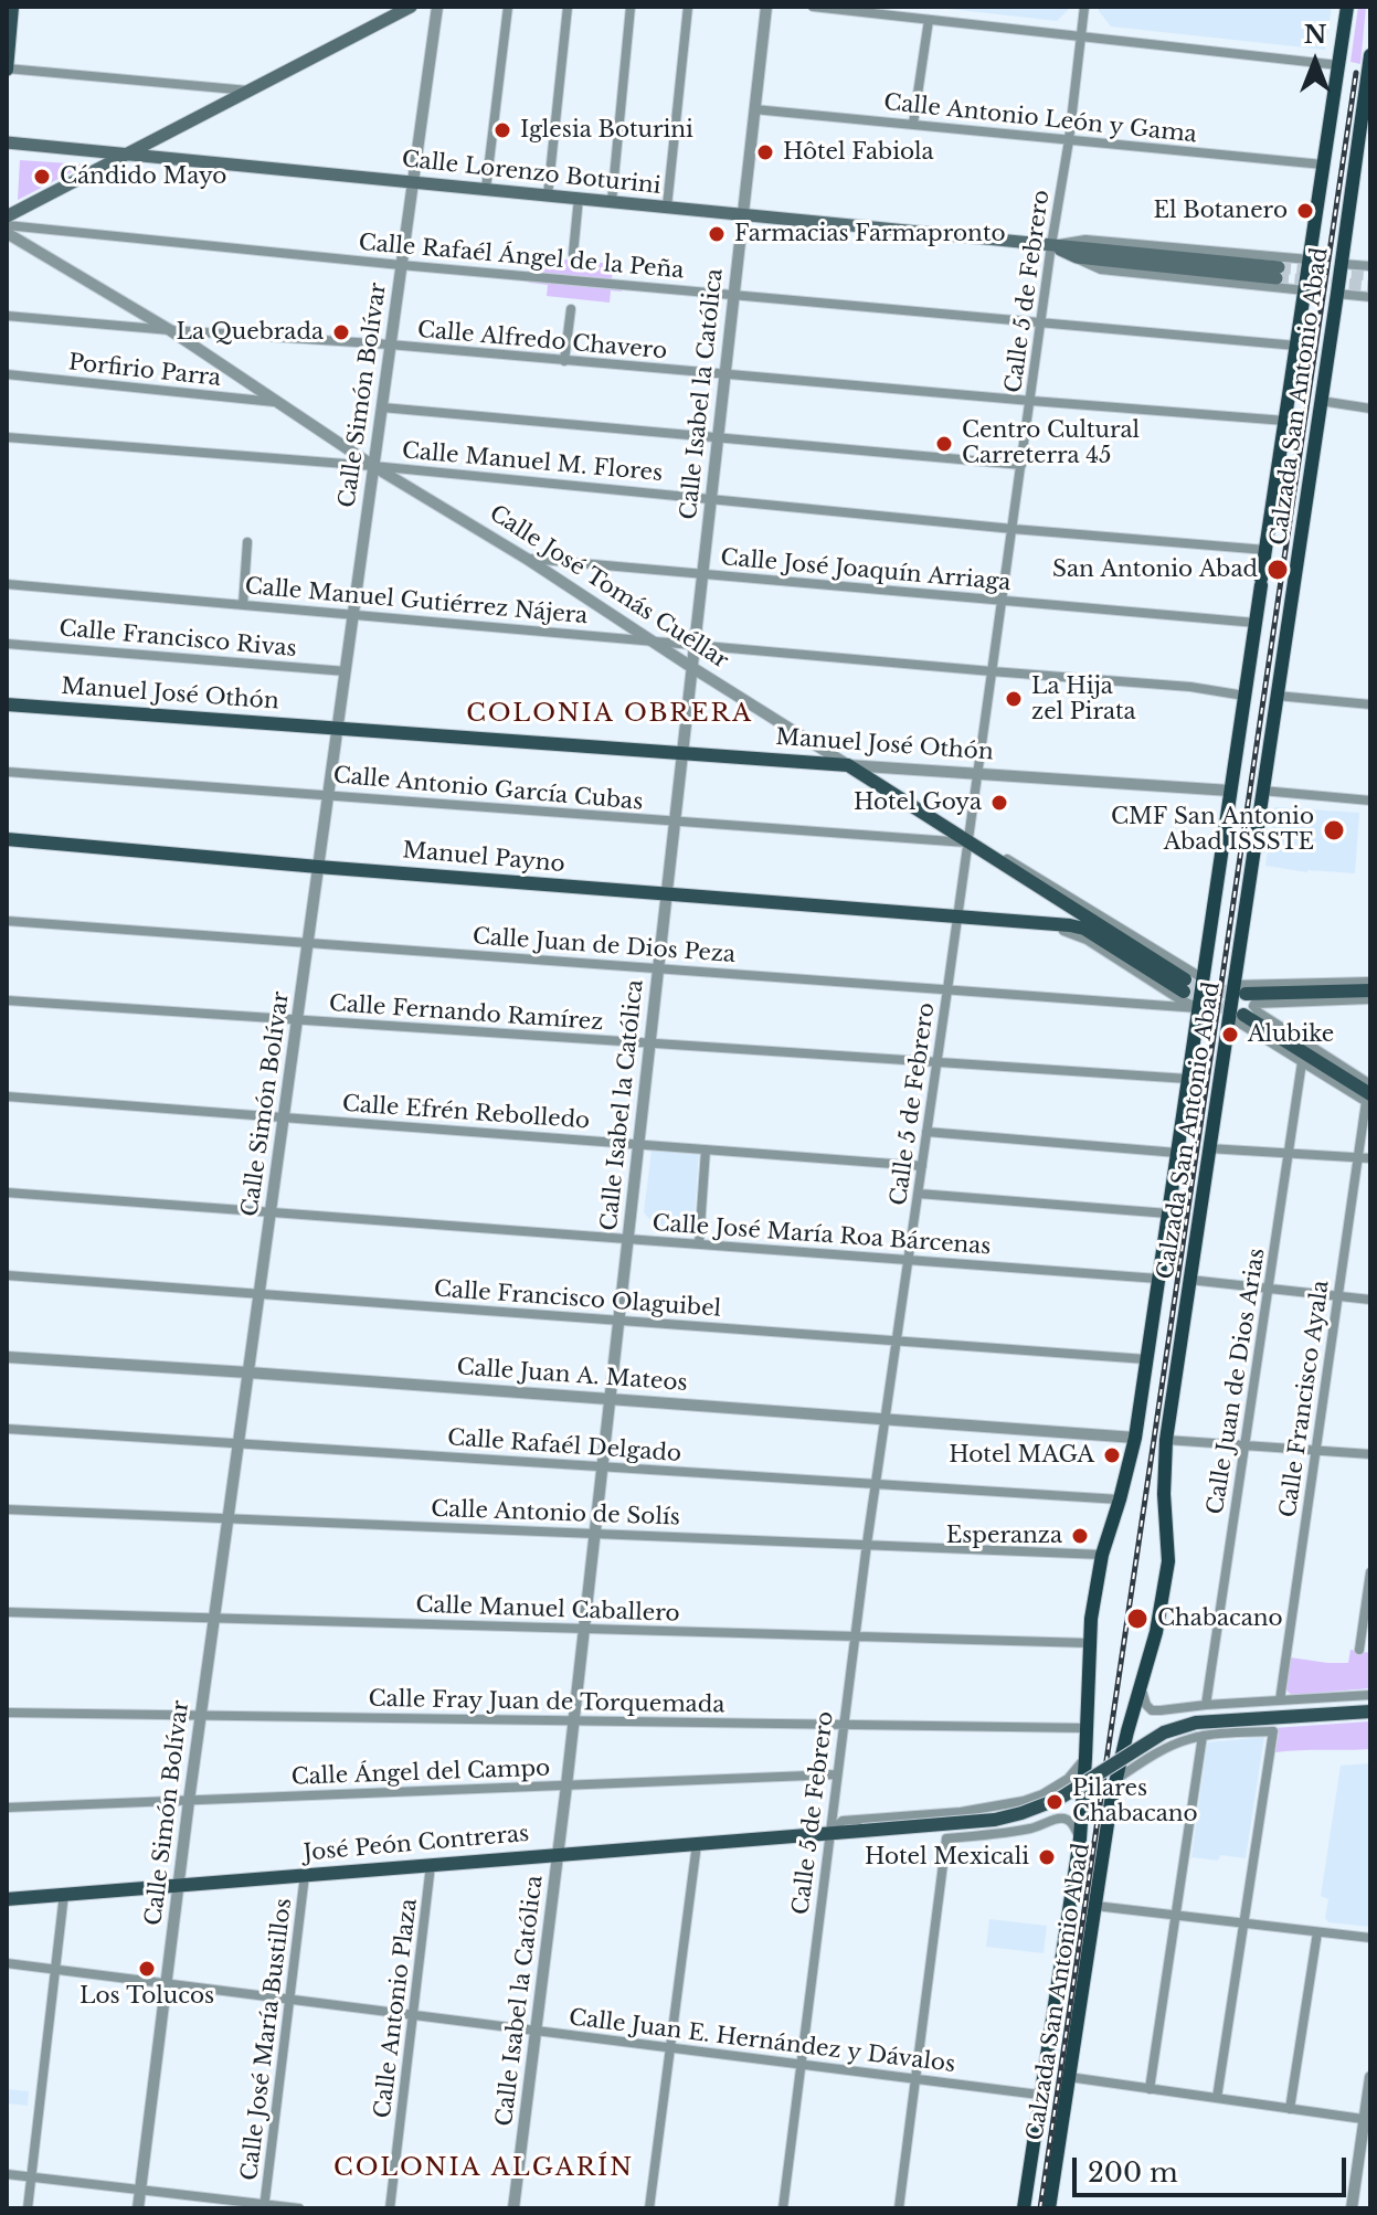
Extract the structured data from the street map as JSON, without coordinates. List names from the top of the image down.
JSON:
{
  "streets": {
    "highway": ["Calzada San Antonio Abad"],
    "main road": [
      "Calle Lorenzo Boturini",
      "Calle José Tomás Cuéllar",
      "Manuel José Othón",
      "Manuel Payno",
      "José Peón Contreras"
    ],
    "street": [
      "Calle Antonio León y Gama",
      "Calle Rafaél Ángel de la Peña",
      "Calle 5 de Febrero",
      "Calle Alfredo Chavero",
      "Porfirio Parra",
      "Calle Isabel la Católica",
      "Calle Simón Bolívar",
      "Calle Manuel M. Flores",
      "Calle José Joaquín Arriaga",
      "Calle Manuel Gutiérrez Nájera",
      "Calle Francisco Rivas",
      "Calle Antonio García Cubas",
      "Calle Juan de Dios Peza",
      "Calle Fernando Ramírez",
      "Calle Efrén Rebolledo",
      "Calle José María Roa Bárcenas",
      "Calle Francisco Olaguibel",
      "Calle Juan A. Mateos",
      "Calle Juan de Dios Arias",
      "Calle Francisco Ayala",
      "Calle Rafaél Delgado",
      "Calle Antonio de Solís",
      "Calle Manuel Caballero",
      "Calle Fray Juan de Torquemada",
      "Calle Ángel del Campo",
      "Calle Antonio Plaza",
      "Calle José María Bustillos",
      "Calle Juan E. Hernández y Dávalos"
    ]
  },
  "crossings": [
    ["Calle Antonio León y Gama", "Calle 5 de Febrero"],
    ["Calle Antonio León y Gama", "Calle Isabel la Católica"],
    ["Calle Antonio León y Gama", "Calzada San Antonio Abad"],
    ["Calle Lorenzo Boturini", "Calle 5 de Febrero"],
    ["Calle Lorenzo Boturini", "Calle Isabel la Católica"],
    ["Calle Lorenzo Boturini", "Calle Simón Bolívar"],
    ["Calle Lorenzo Boturini", "Calzada San Antonio Abad"],
    ["Calle Rafaél Ángel de la Peña", "Calle 5 de Febrero"],
    ["Calle Rafaél Ángel de la Peña", "Calle Isabel la Católica"],
    ["Calle Rafaél Ángel de la Peña", "Calle Simón Bolívar"],
    ["Calle Rafaél Ángel de la Peña", "Calzada San Antonio Abad"],
    ["Calle 5 de Febrero", "Calle Alfredo Chavero"],
    ["Calle 5 de Febrero", "Calle Manuel M. Flores"],
    ["Calle 5 de Febrero", "Calle José Joaquín Arriaga"],
    ["Calle 5 de Febrero", "Calle José Tomás Cuéllar"],
    ["Calle 5 de Febrero", "Calle Manuel Gutiérrez Nájera"],
    ["Calle 5 de Febrero", "Manuel José Othón"],
    ["Calle 5 de Febrero", "Calle Antonio García Cubas"],
    ["Calle 5 de Febrero", "Manuel Payno"],
    ["Calle 5 de Febrero", "Calle Juan de Dios Peza"],
    ["Calle 5 de Febrero", "Calle Fernando Ramírez"],
    ["Calle 5 de Febrero", "Calle Efrén Rebolledo"],
    ["Calle 5 de Febrero", "Calle José María Roa Bárcenas"],
    ["Calle 5 de Febrero", "Calle Francisco Olaguibel"],
    ["Calle 5 de Febrero", "Calle Juan A. Mateos"],
    ["Calle 5 de Febrero", "Calle Rafaél Delgado"],
    ["Calle 5 de Febrero", "Calle Antonio de Solís"],
    ["Calle 5 de Febrero", "Calle Manuel Caballero"],
    ["Calle 5 de Febrero", "Calle Fray Juan de Torquemada"],
    ["Calle 5 de Febrero", "Calle Ángel del Campo"],
    ["Calle 5 de Febrero", "José Peón Contreras"],
    ["Calle 5 de Febrero", "Calle Juan E. Hernández y Dávalos"],
    ["Calle Alfredo Chavero", "Calle Isabel la Católica"],
    ["Calle Alfredo Chavero", "Calle Simón Bolívar"],
    ["Calle Alfredo Chavero", "Calzada San Antonio Abad"],
    ["Calle Alfredo Chavero", "Calle José Tomás Cuéllar"],
    ["Porfirio Parra", "Calle José Tomás Cuéllar"],
    ["Calle Isabel la Católica", "Calle Manuel M. Flores"],
    ["Calle Isabel la Católica", "Calle José Joaquín Arriaga"],
    ["Calle Isabel la Católica", "Calle José Tomás Cuéllar"],
    ["Calle Isabel la Católica", "Calle Manuel Gutiérrez Nájera"],
    ["Calle Isabel la Católica", "Manuel José Othón"],
    ["Calle Isabel la Católica", "Calle Antonio García Cubas"],
    ["Calle Isabel la Católica", "Manuel Payno"],
    ["Calle Isabel la Católica", "Calle Juan de Dios Peza"],
    ["Calle Isabel la Católica", "Calle Fernando Ramírez"],
    ["Calle Isabel la Católica", "Calle Efrén Rebolledo"],
    ["Calle Isabel la Católica", "Calle José María Roa Bárcenas"],
    ["Calle Isabel la Católica", "Calle Francisco Olaguibel"],
    ["Calle Isabel la Católica", "Calle Juan A. Mateos"],
    ["Calle Isabel la Católica", "Calle Rafaél Delgado"],
    ["Calle Isabel la Católica", "Calle Antonio de Solís"],
    ["Calle Isabel la Católica", "Calle Manuel Caballero"],
    ["Calle Isabel la Católica", "Calle Fray Juan de Torquemada"],
    ["Calle Isabel la Católica", "Calle Ángel del Campo"],
    ["Calle Isabel la Católica", "José Peón Contreras"],
    ["Calle Isabel la Católica", "Calle Juan E. Hernández y Dávalos"],
    ["Calle Simón Bolívar", "Calle Manuel M. Flores"],
    ["Calle Simón Bolívar", "Calle José Tomás Cuéllar"],
    ["Calle Simón Bolívar", "Calle Manuel Gutiérrez Nájera"],
    ["Calle Simón Bolívar", "Calle Francisco Rivas"],
    ["Calle Simón Bolívar", "Manuel José Othón"],
    ["Calle Simón Bolívar", "Calle Antonio García Cubas"],
    ["Calle Simón Bolívar", "Manuel Payno"],
    ["Calle Simón Bolívar", "Calle Juan de Dios Peza"],
    ["Calle Simón Bolívar", "Calle Fernando Ramírez"],
    ["Calle Simón Bolívar", "Calle Efrén Rebolledo"],
    ["Calle Simón Bolívar", "Calle José María Roa Bárcenas"],
    ["Calle Simón Bolívar", "Calle Francisco Olaguibel"],
    ["Calle Simón Bolívar", "Calle Juan A. Mateos"],
    ["Calle Simón Bolívar", "Calle Rafaél Delgado"],
    ["Calle Simón Bolívar", "Calle Antonio de Solís"],
    ["Calle Simón Bolívar", "Calle Manuel Caballero"],
    ["Calle Simón Bolívar", "Calle Fray Juan de Torquemada"],
    ["Calle Simón Bolívar", "Calle Ángel del Campo"],
    ["Calle Simón Bolívar", "José Peón Contreras"],
    ["Calle Simón Bolívar", "Calle Juan E. Hernández y Dávalos"],
    ["Calzada San Antonio Abad", "Calle Manuel M. Flores"],
    ["Calzada San Antonio Abad", "Calle José Joaquín Arriaga"],
    ["Calzada San Antonio Abad", "Calle Manuel Gutiérrez Nájera"],
    ["Calzada San Antonio Abad", "Manuel José Othón"],
    ["Calzada San Antonio Abad", "Calle Antonio García Cubas"],
    ["Calzada San Antonio Abad", "Calle Juan de Dios Peza"],
    ["Calzada San Antonio Abad", "Calle Fernando Ramírez"],
    ["Calzada San Antonio Abad", "Calle José María Roa Bárcenas"],
    ["Calzada San Antonio Abad", "Calle Francisco Olaguibel"],
    ["Calzada San Antonio Abad", "Calle Juan A. Mateos"],
    ["Calzada San Antonio Abad", "Calle Rafaél Delgado"],
    ["Calzada San Antonio Abad", "Calle Antonio de Solís"],
    ["Calzada San Antonio Abad", "Calle Manuel Caballero"],
    ["Calzada San Antonio Abad", "Calle Fray Juan de Torquemada"],
    ["Calzada San Antonio Abad", "José Peón Contreras"],
    ["Calzada San Antonio Abad", "Calle Juan E. Hernández y Dávalos"],
    ["Calle Manuel M. Flores", "Calle José Tomás Cuéllar"],
    ["Calle José Joaquín Arriaga", "Calle José Tomás Cuéllar"],
    ["Calle José Tomás Cuéllar", "Calle Manuel Gutiérrez Nájera"],
    ["Calle José Tomás Cuéllar", "Manuel José Othón"],
    ["Calle José Tomás Cuéllar", "Calle Antonio García Cubas"],
    ["Calle José Tomás Cuéllar", "Manuel Payno"],
    ["José Peón Contreras", "Calle Antonio Plaza"],
    ["José Peón Contreras", "Calle José María Bustillos"],
    ["Calle Antonio Plaza", "Calle Juan E. Hernández y Dávalos"],
    ["Calle José María Bustillos", "Calle Juan E. Hernández y Dávalos"]
  ],
  "districts": ["COLONIA OBRERA", "COLONIA ALGARÍN"],
  "places": [
    "Iglesia Boturini",
    "Hôtel Fabiola",
    "Cándido Mayo",
    "El Botanero",
    "Farmacias Farmapronto",
    "La Quebrada",
    "Centro Cultural Carreterra 45",
    "San Antonio Abad",
    "La Hija zel Pirata",
    "Hotel Goya",
    "CMF San Antonio Abad ISSSTE",
    "Alubike",
    "Hotel MAGA",
    "Esperanza",
    "Chabacano",
    "Pilares Chabacano",
    "Hotel Mexicali",
    "Los Tolucos"
  ],
  "scale_bar": "200 m",
  "north": "top"
}
